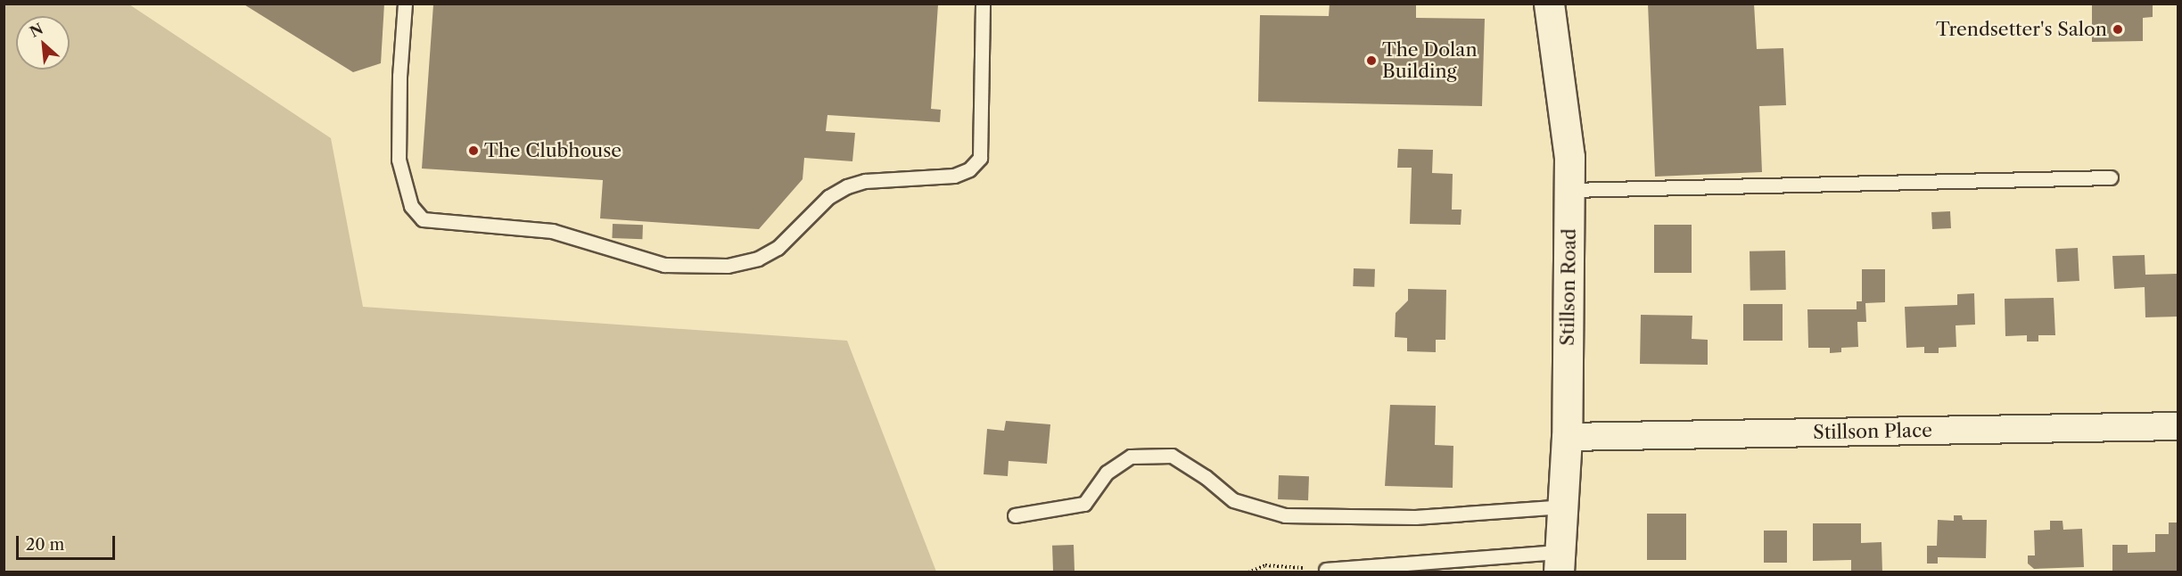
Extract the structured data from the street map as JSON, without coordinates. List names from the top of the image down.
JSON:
{
  "streets": {
    "main road": ["Stillson Road"],
    "street": ["Stillson Place"]
  },
  "crossings": [
    ["Stillson Road", "Stillson Place"]
  ],
  "places": ["Trendsetter's Salon", "The Dolan Building", "The Clubhouse"],
  "scale_bar": "20 m",
  "north": "top left"
}
